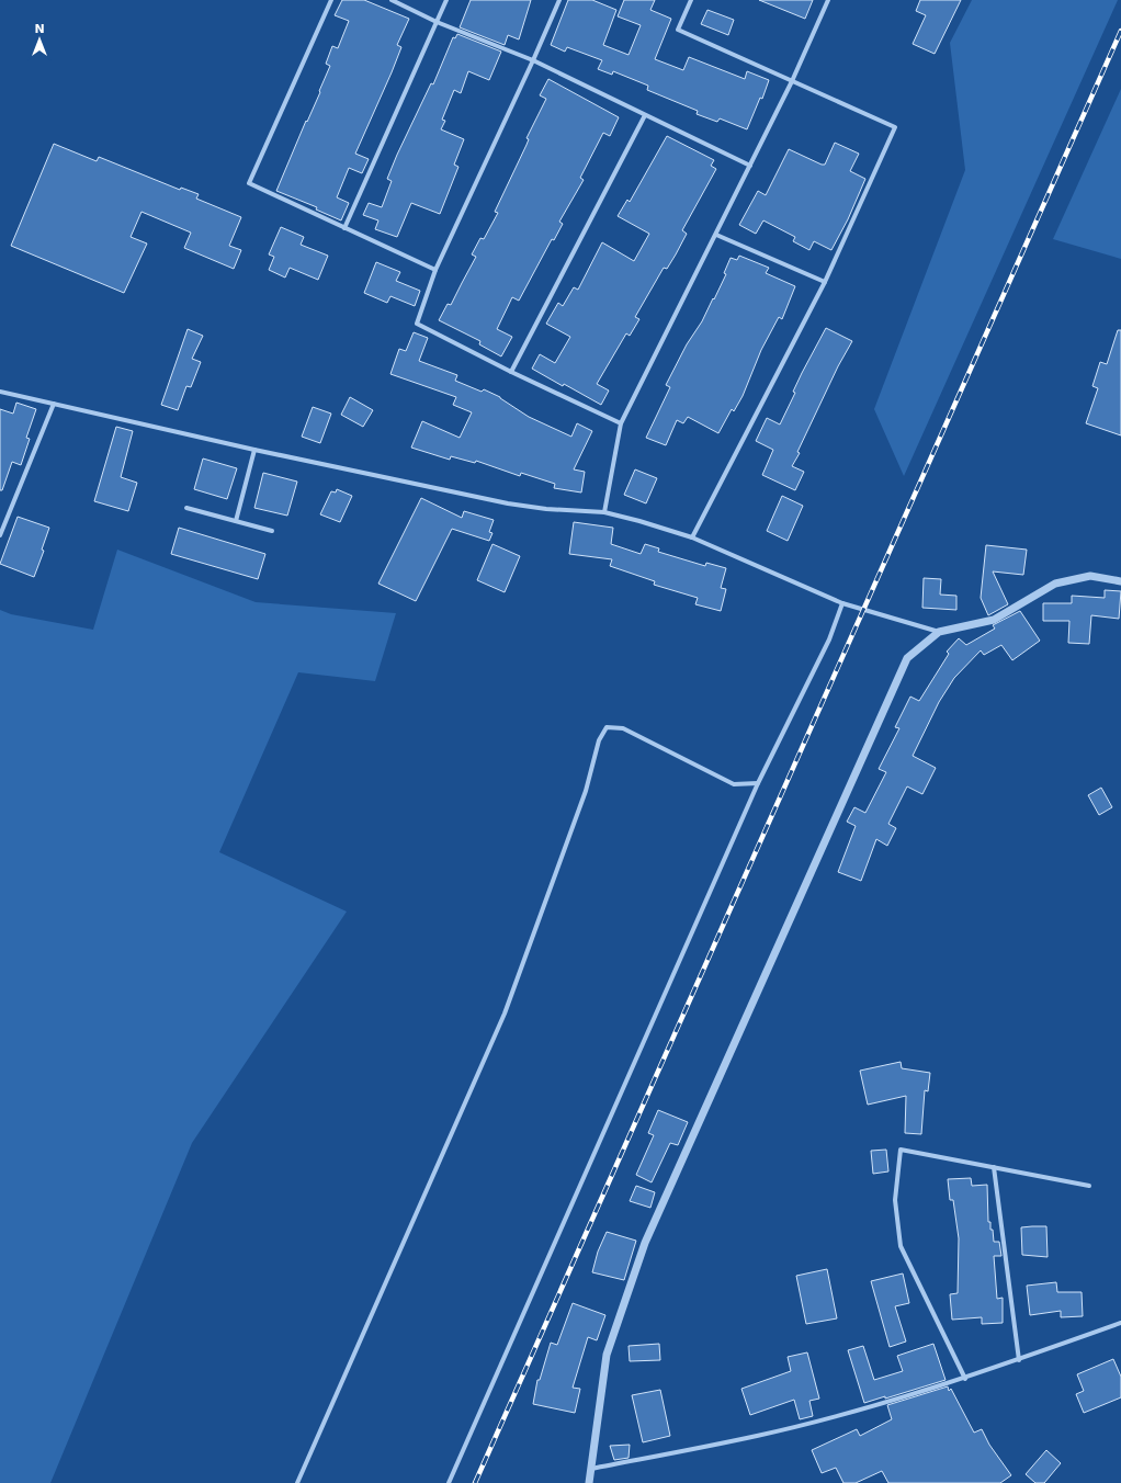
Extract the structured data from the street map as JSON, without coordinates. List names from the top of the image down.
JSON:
{
  "north": "top"
}
